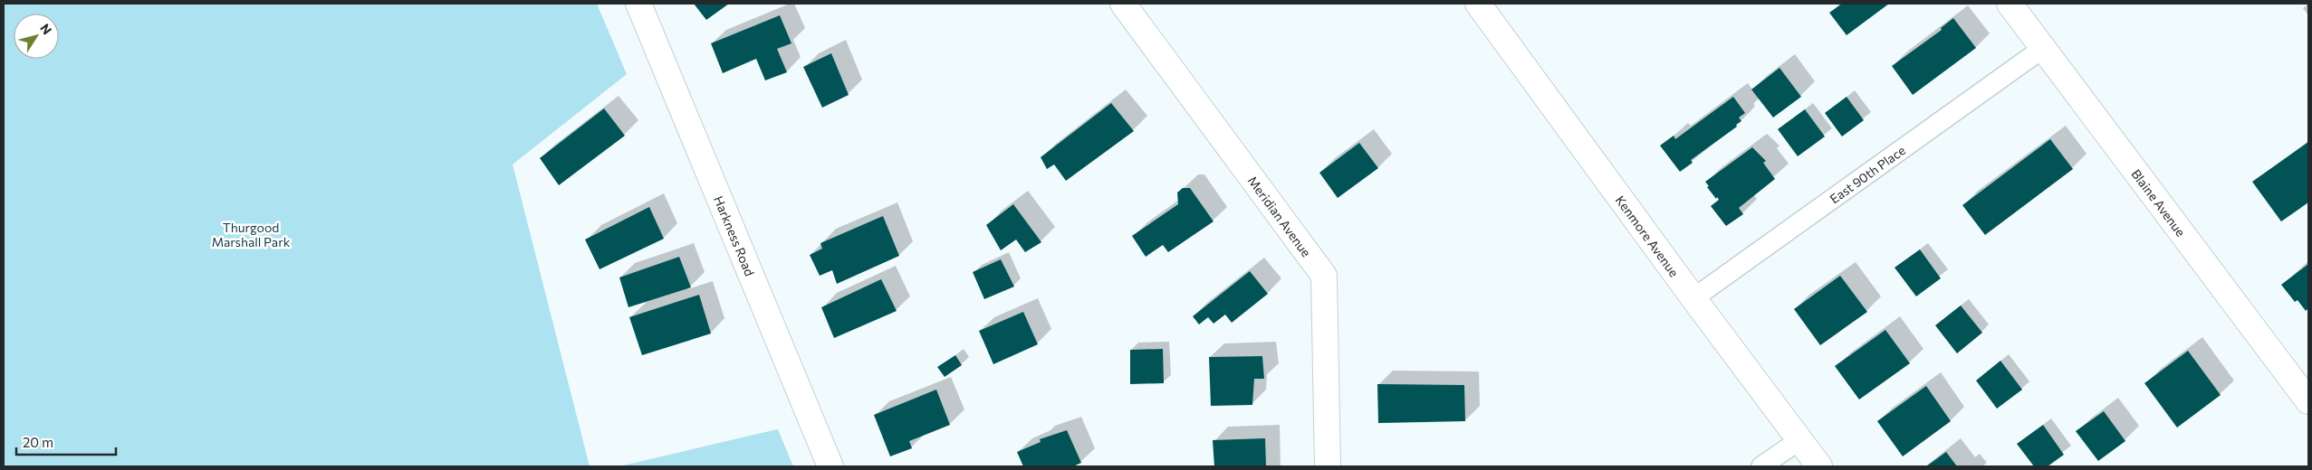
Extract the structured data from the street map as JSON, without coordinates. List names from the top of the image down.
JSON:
{
  "streets": {
    "street": [
      "Blaine Avenue",
      "Meridian Avenue",
      "Harkness Road",
      "Kenmore Avenue"
    ],
    "lane": ["East 90th Place"]
  },
  "crossings": [
    ["East 90th Place", "Blaine Avenue"],
    ["East 90th Place", "Kenmore Avenue"]
  ],
  "parks": ["Thurgood Marshall Park"],
  "scale_bar": "20 m",
  "north": "top right"
}
